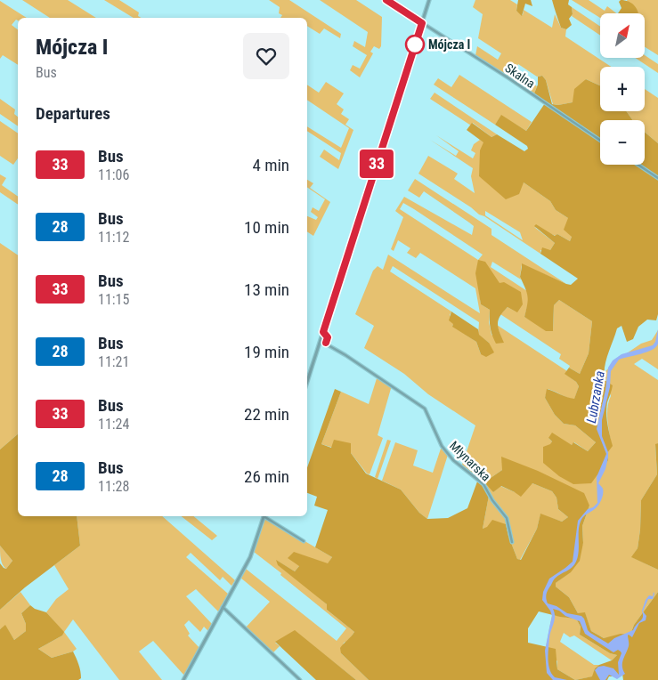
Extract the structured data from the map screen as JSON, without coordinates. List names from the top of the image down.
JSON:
{
  "streets": {
    "street": ["Skalna", "Młynarska"]
  },
  "water": ["Lubrzanka"],
  "places": ["Mójcza I"],
  "lines": ["bus line 33"],
  "north": "top right",
  "page": {
    "on_map": "33",
    "map_buttons": ["+", "−"],
    "heading": [
      ["Mójcza I", "Bus"],
      "Departures"
    ],
    "list": [
      {
        "mark": "33",
        "name": "Bus",
        "note": "11:06",
        "value": "4 min"
      },
      {
        "mark": "28",
        "name": "Bus",
        "note": "11:12",
        "value": "10 min"
      },
      {
        "mark": "33",
        "name": "Bus",
        "note": "11:15",
        "value": "13 min"
      },
      {
        "mark": "28",
        "name": "Bus",
        "note": "11:21",
        "value": "19 min"
      },
      {
        "mark": "33",
        "name": "Bus",
        "note": "11:24",
        "value": "22 min"
      },
      {
        "mark": "28",
        "name": "Bus",
        "note": "11:28",
        "value": "26 min"
      }
    ]
  }
}
